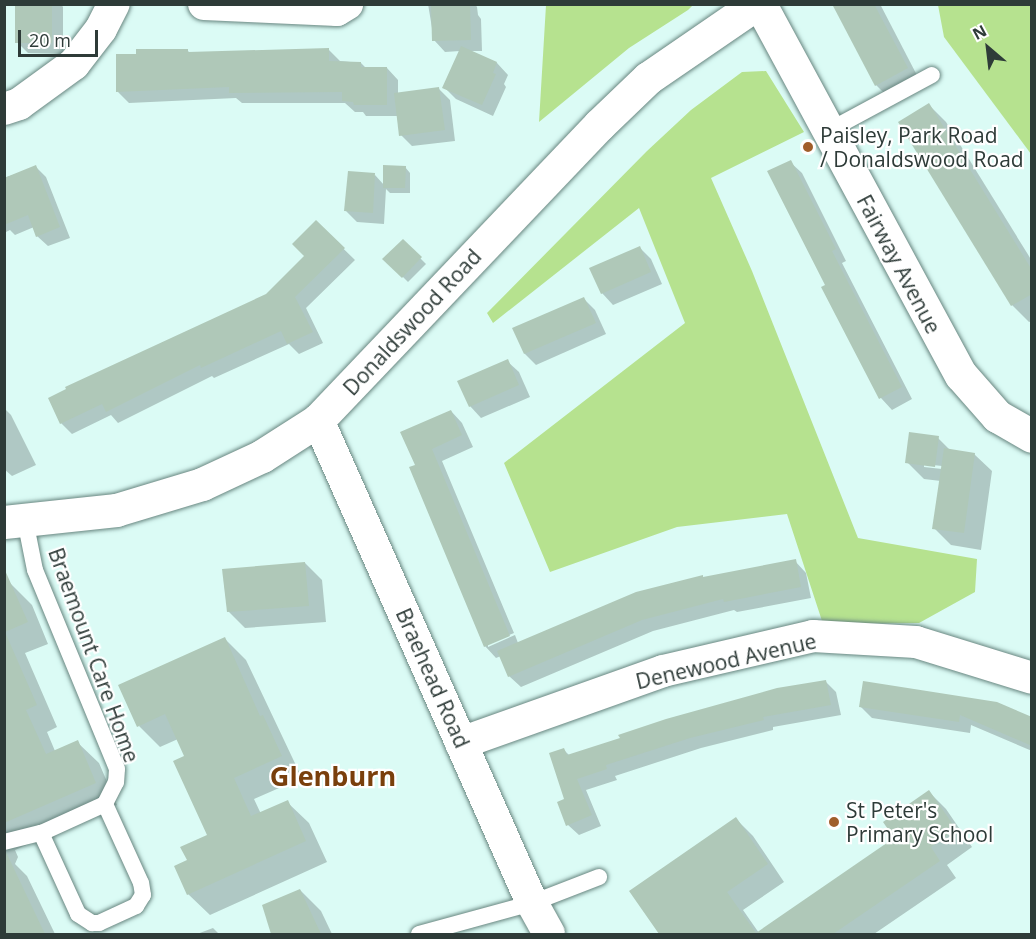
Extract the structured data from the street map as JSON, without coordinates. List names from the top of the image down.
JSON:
{
  "streets": {
    "street": [
      "Fairway Avenue",
      "Donaldswood Road",
      "Denewood Avenue",
      "Braehead Road"
    ],
    "lane": ["Braemount Care Home"]
  },
  "crossings": [
    ["Fairway Avenue", "Donaldswood Road"],
    ["Donaldswood Road", "Braemount Care Home"],
    ["Donaldswood Road", "Braehead Road"],
    ["Denewood Avenue", "Braehead Road"]
  ],
  "districts": ["Glenburn"],
  "places": ["Paisley, Park Road / Donaldswood Road", "St Peter's Primary School"],
  "scale_bar": "20 m",
  "north": "top left"
}
